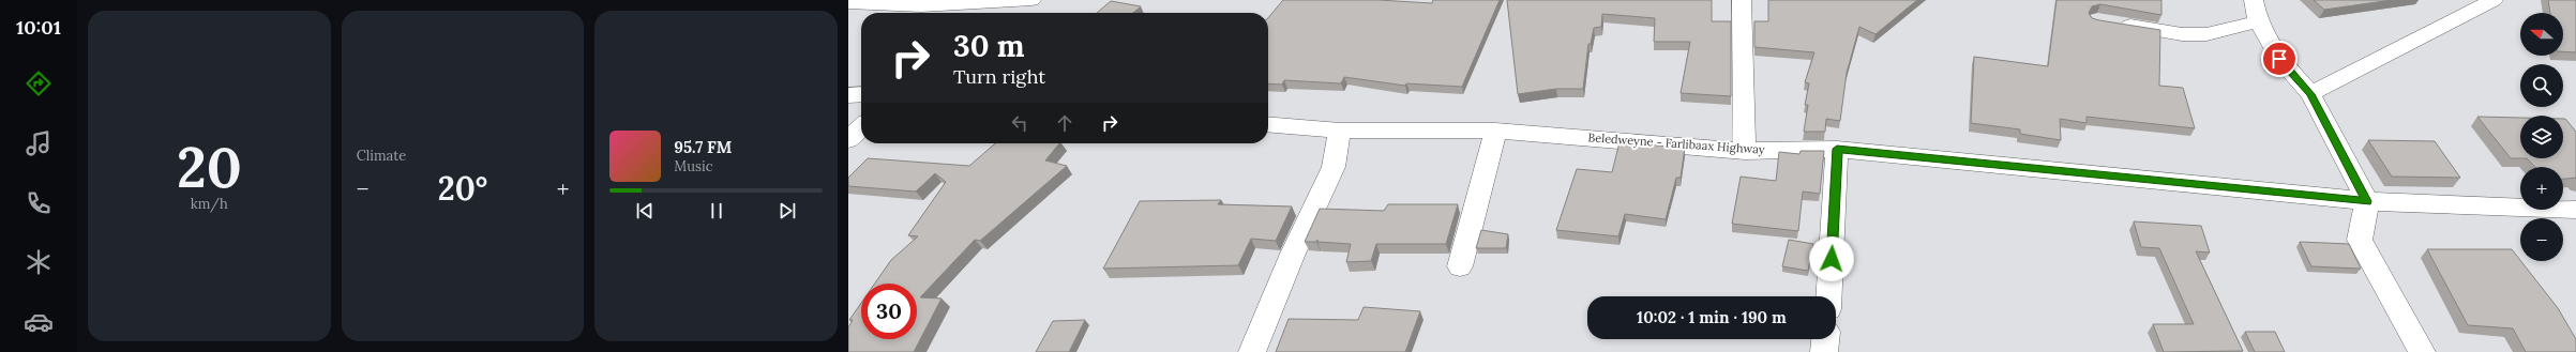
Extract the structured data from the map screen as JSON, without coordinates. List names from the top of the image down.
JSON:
{
  "streets": {
    "street": ["Beledweyne - Farlibaax Highway"]
  },
  "north": "left",
  "page": {
    "tabs": "10:01",
    "tile": [
      ["20", "km/h"],
      "Climate"
    ],
    "map_buttons": ["+", "−"],
    "turn": ["30 m", "Turn right"],
    "song": ["95.7 FM", "Music"],
    "heat": ["−", "20°", "+"],
    "limit": "30",
    "trip": "10:02 · 1 min · 190 m"
  }
}
